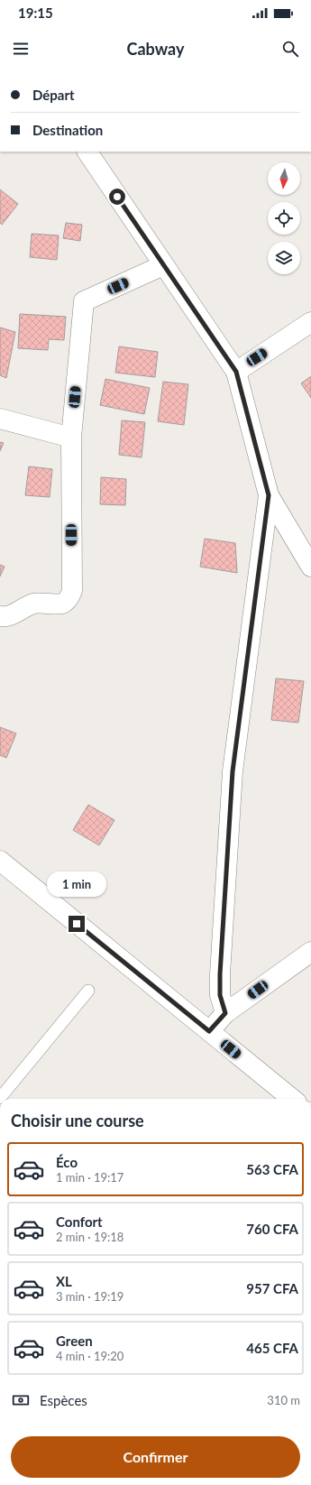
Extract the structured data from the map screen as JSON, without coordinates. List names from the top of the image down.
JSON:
{
  "north": "bottom",
  "page": {
    "status": "19:15",
    "header": "Cabway",
    "banner": ["Départ", "Destination"],
    "bubble": "1 min",
    "heading": "Choisir une course",
    "list": [
      {
        "name": "Éco",
        "note": "1 min · 19:17",
        "value": "563 CFA"
      },
      {
        "name": "Confort",
        "note": "2 min · 19:18",
        "value": "760 CFA"
      },
      {
        "name": "XL",
        "note": "3 min · 19:19",
        "value": "957 CFA"
      },
      {
        "name": "Green",
        "note": "4 min · 19:20",
        "value": "465 CFA"
      }
    ],
    "pay": ["Espèces", "310 m"],
    "buttons": "Confirmer"
  }
}
